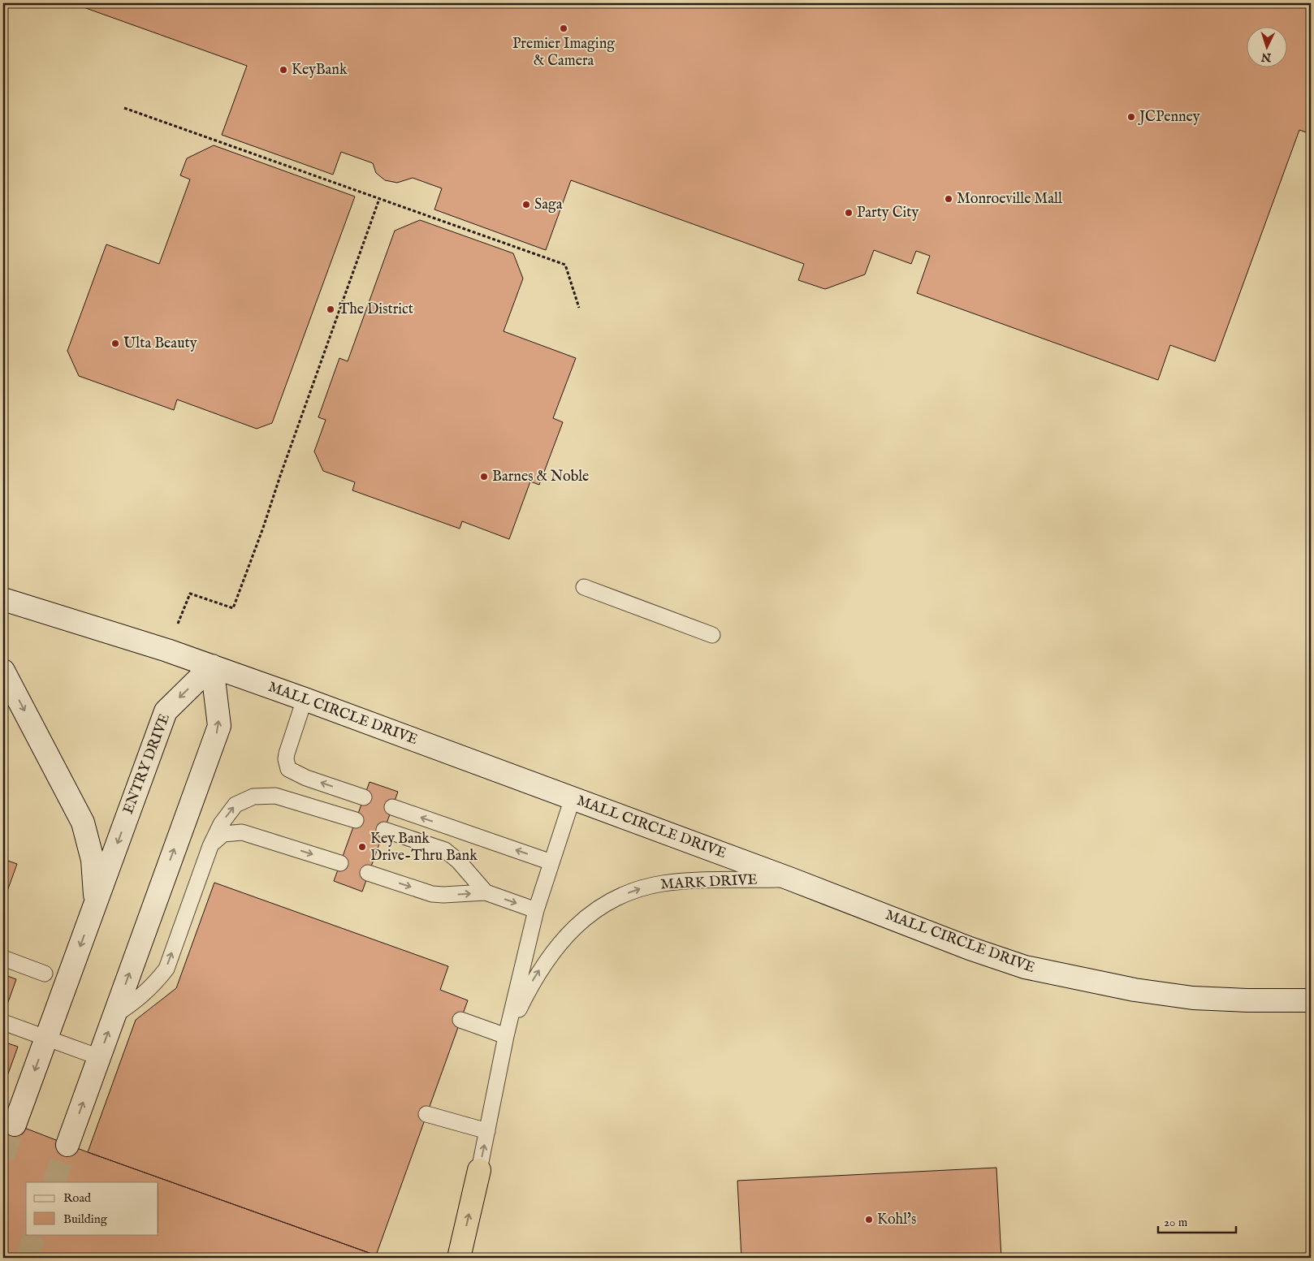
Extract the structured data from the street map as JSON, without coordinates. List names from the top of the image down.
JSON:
{
  "streets": {
    "street": ["MALL CIRCLE DRIVE", "ENTRY DRIVE"],
    "lane": ["MARK DRIVE"]
  },
  "crossings": [
    ["MALL CIRCLE DRIVE", "ENTRY DRIVE"],
    ["MALL CIRCLE DRIVE", "MARK DRIVE"]
  ],
  "one_way": ["MARK DRIVE"],
  "places": [
    "Premier Imaging & Camera",
    "KeyBank",
    "JCPenney",
    "Monroeville Mall",
    "Saga",
    "Party City",
    "The District",
    "Ulta Beauty",
    "Barnes & Noble",
    "Key Bank Drive-Thru Bank",
    "Kohl's"
  ],
  "legend": ["Road", "Building"],
  "scale_bar": "20 m",
  "north": "bottom"
}
